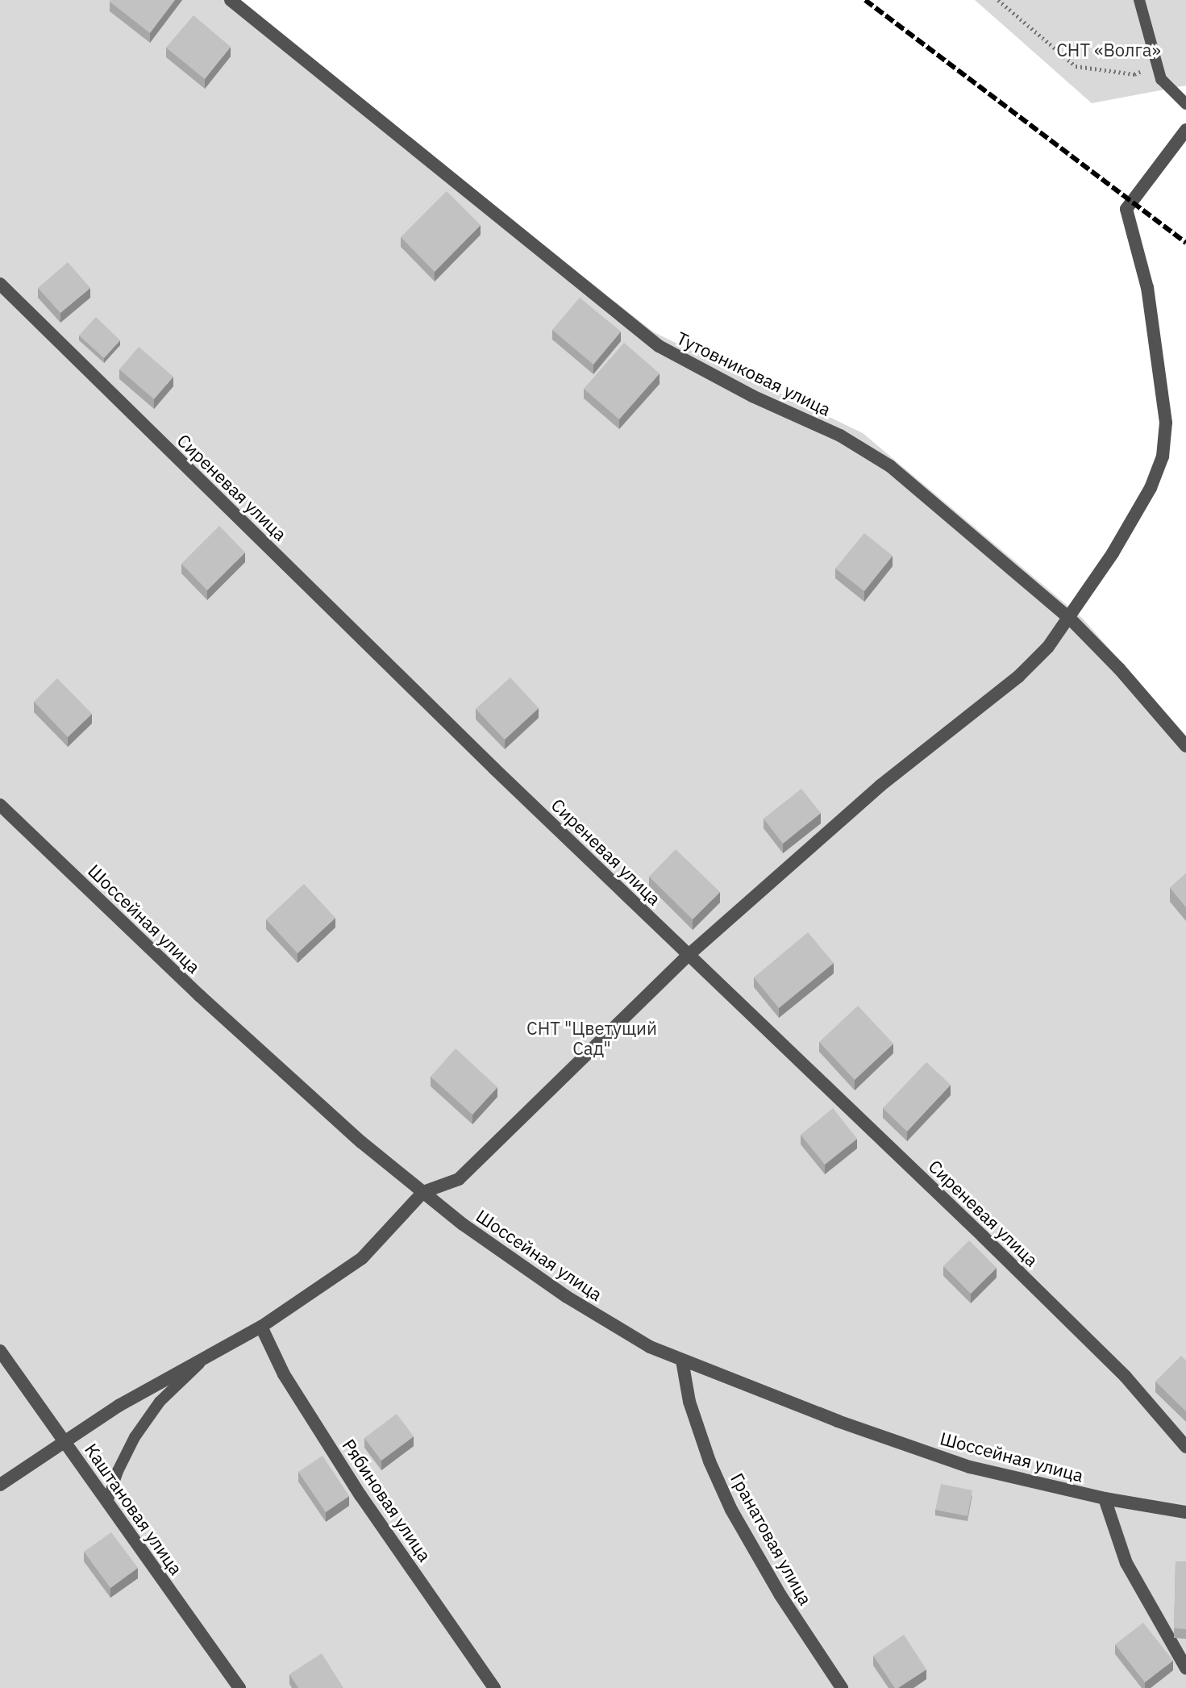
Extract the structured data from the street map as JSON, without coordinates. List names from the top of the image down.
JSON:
{
  "streets": {
    "street": [
      "Тутовниковая улица",
      "Сиреневая улица",
      "Шоссейная улица",
      "Рябиновая улица",
      "Каштановая улица",
      "Гранатовая улица"
    ]
  },
  "crossings": [
    ["Шоссейная улица", "Гранатовая улица"]
  ],
  "parks": ["СНТ «Волга»", "СНТ \"Цветущий Сад\""]
}
